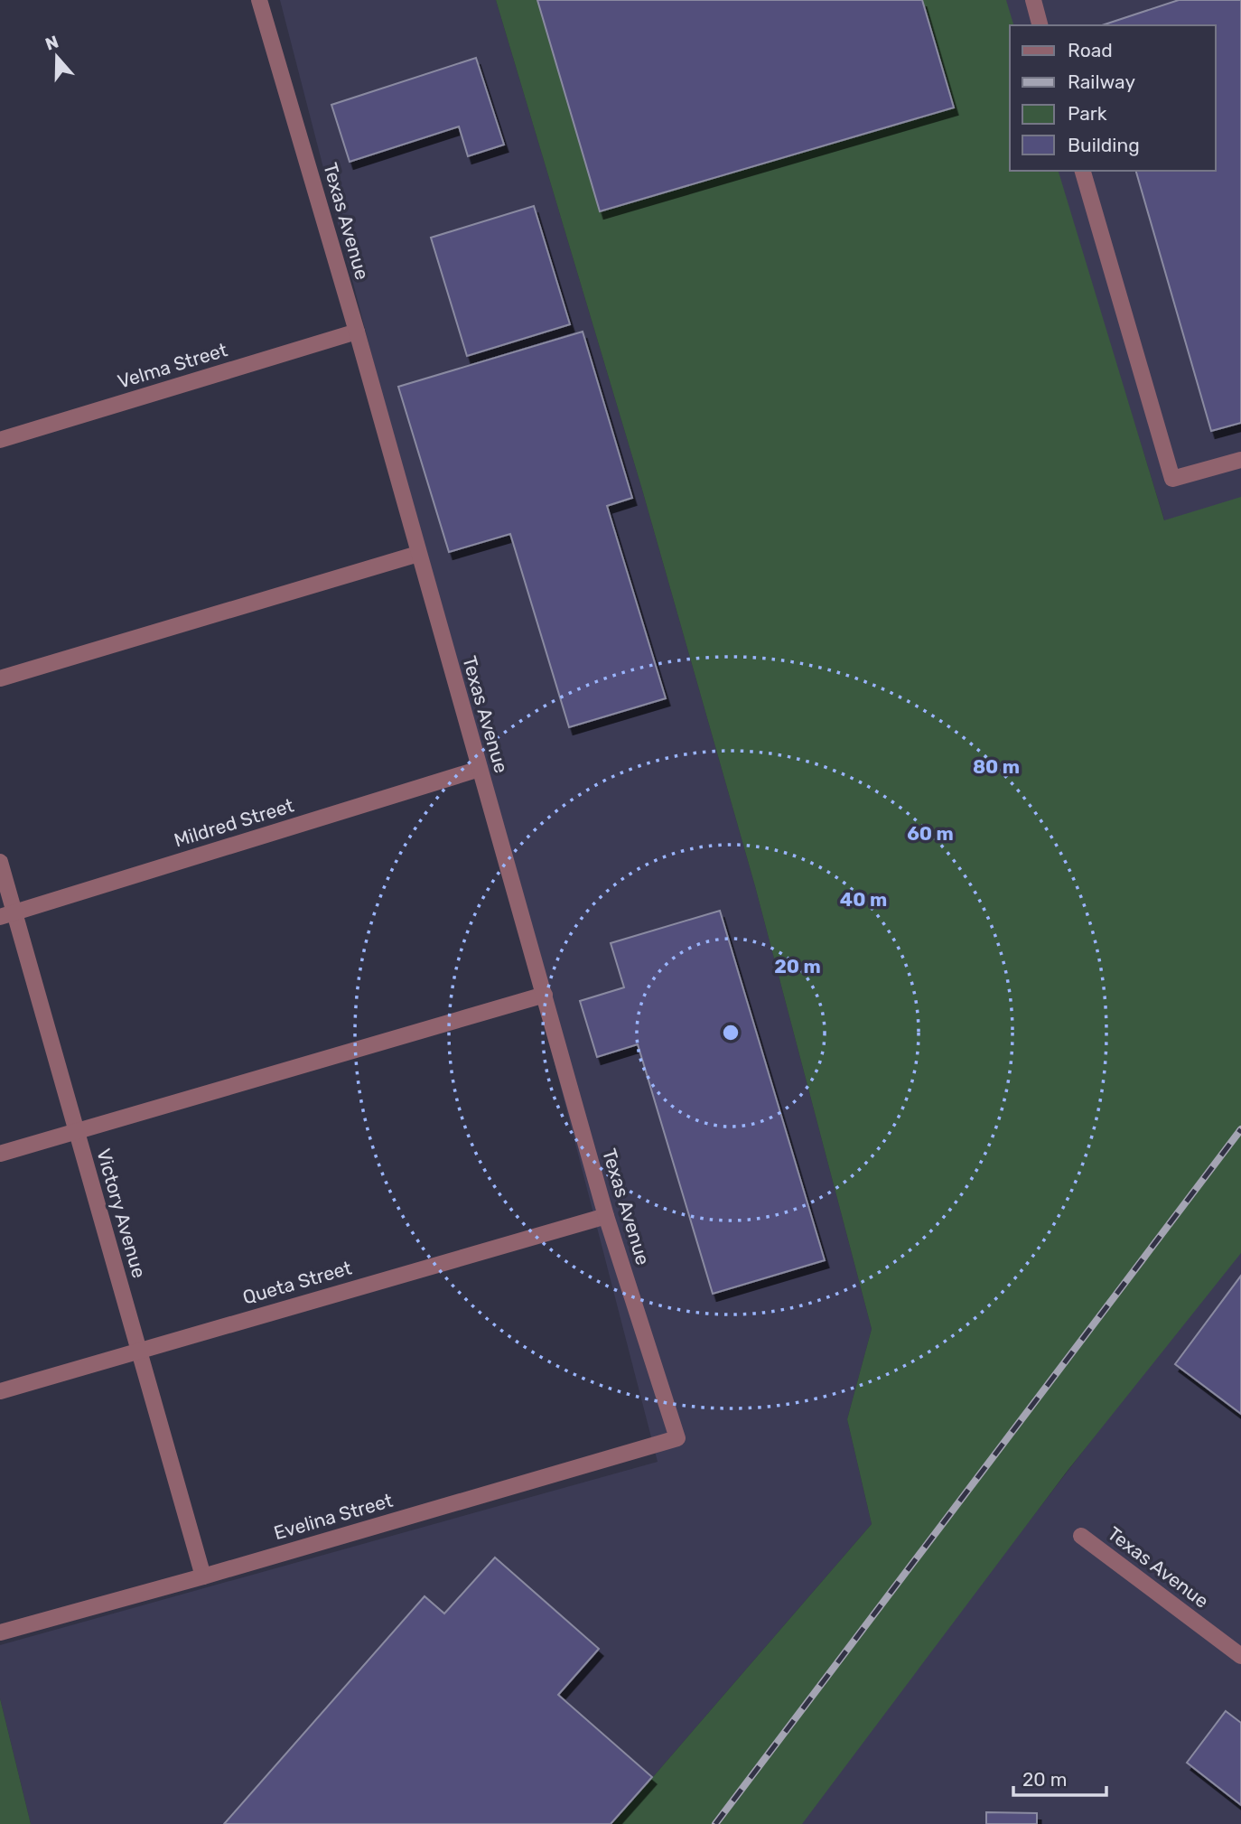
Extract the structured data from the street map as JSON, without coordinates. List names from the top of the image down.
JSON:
{
  "streets": {
    "street": [
      "Texas Avenue",
      "Velma Street",
      "Mildred Street",
      "Victory Avenue",
      "Queta Street",
      "Evelina Street"
    ]
  },
  "crossings": [
    ["Texas Avenue", "Velma Street"],
    ["Texas Avenue", "Mildred Street"],
    ["Texas Avenue", "Queta Street"],
    ["Texas Avenue", "Evelina Street"],
    ["Mildred Street", "Victory Avenue"],
    ["Victory Avenue", "Queta Street"],
    ["Victory Avenue", "Evelina Street"]
  ],
  "legend": [
    "Road",
    "Railway",
    "Park",
    "Building"
  ],
  "scale_bar": "20 m",
  "north": "top",
  "rings": [
    "80 m",
    "60 m",
    "40 m",
    "20 m"
  ]
}
